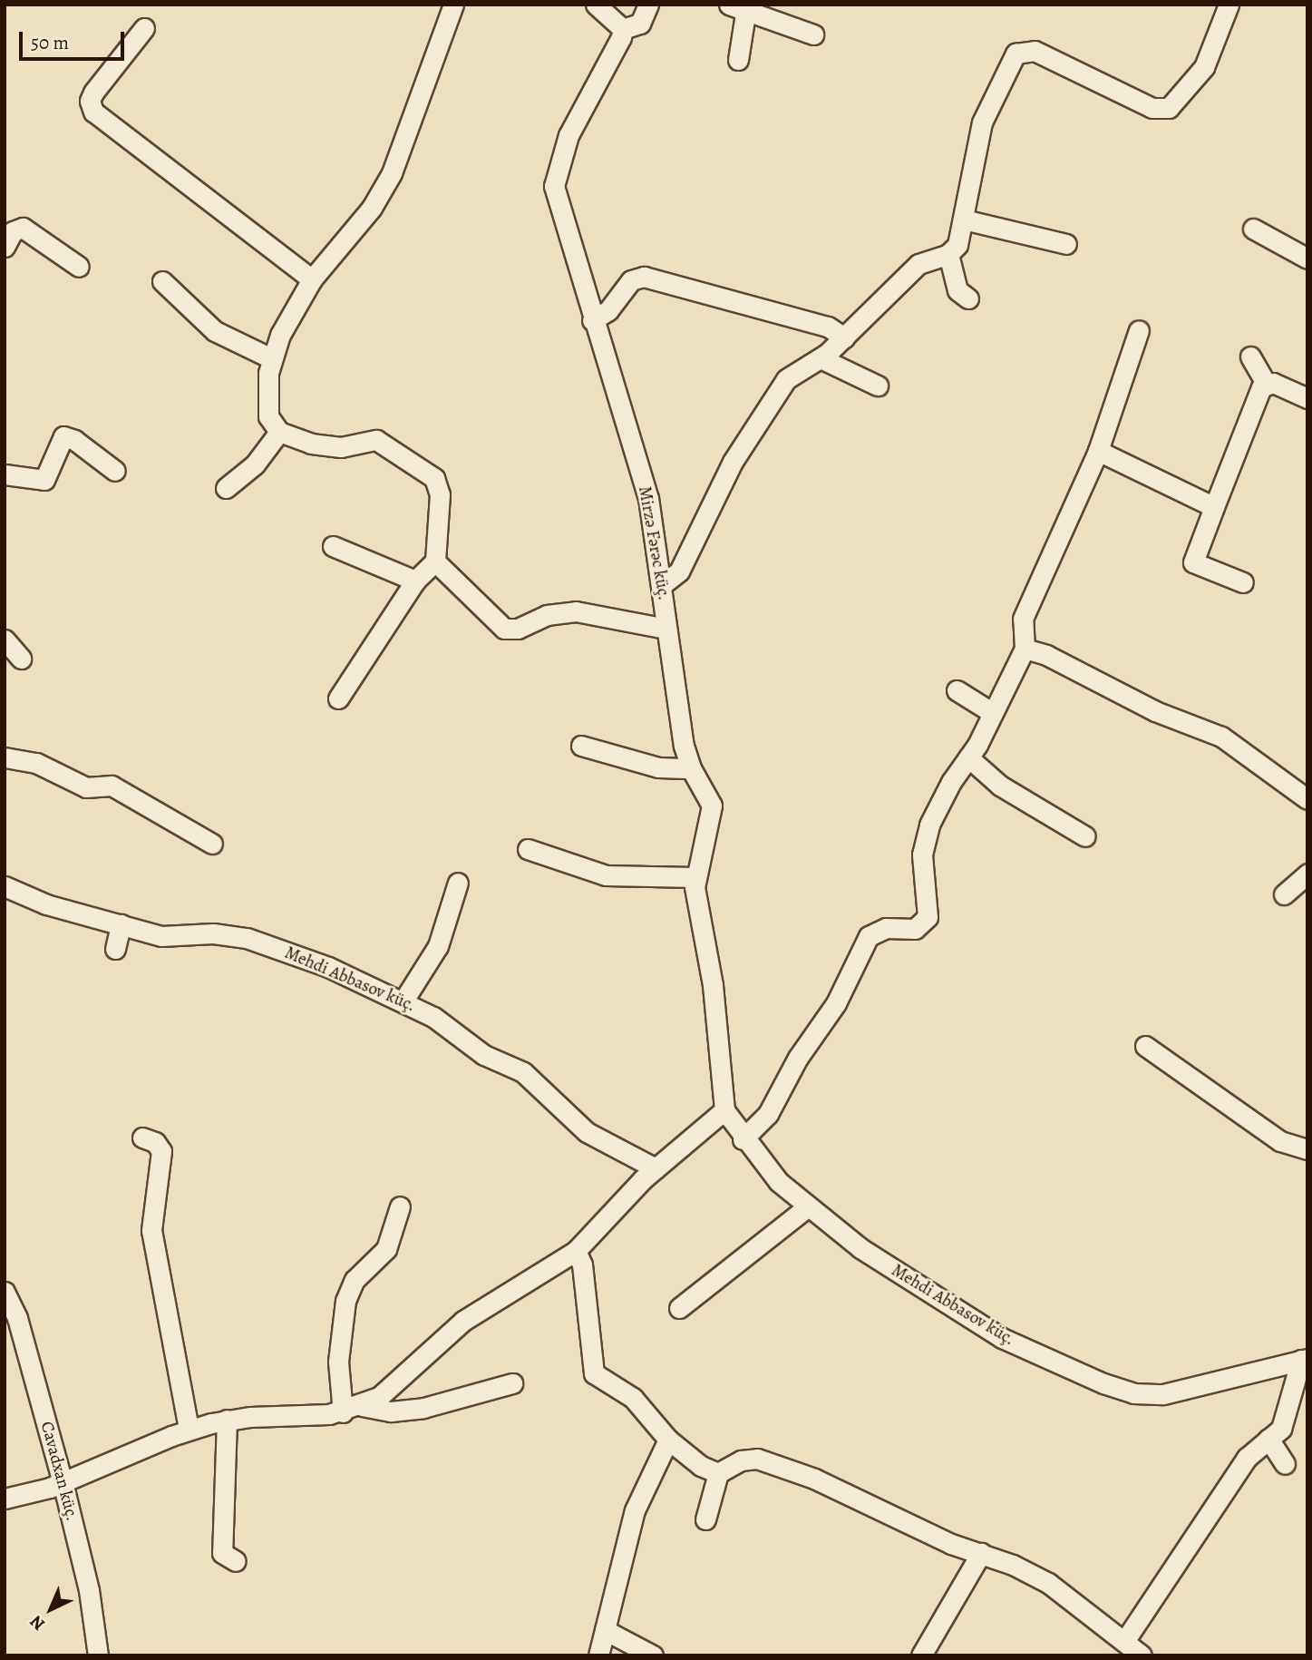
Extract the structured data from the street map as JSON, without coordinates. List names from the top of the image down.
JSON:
{
  "streets": {
    "street": ["Mirzə Fərəc küç.", "Mehdi Abbasov küç.", "Cavadxan küç."]
  },
  "crossings": [
    ["Mirzə Fərəc küç.", "Mehdi Abbasov küç."]
  ],
  "scale_bar": "50 m",
  "north": "bottom left"
}
